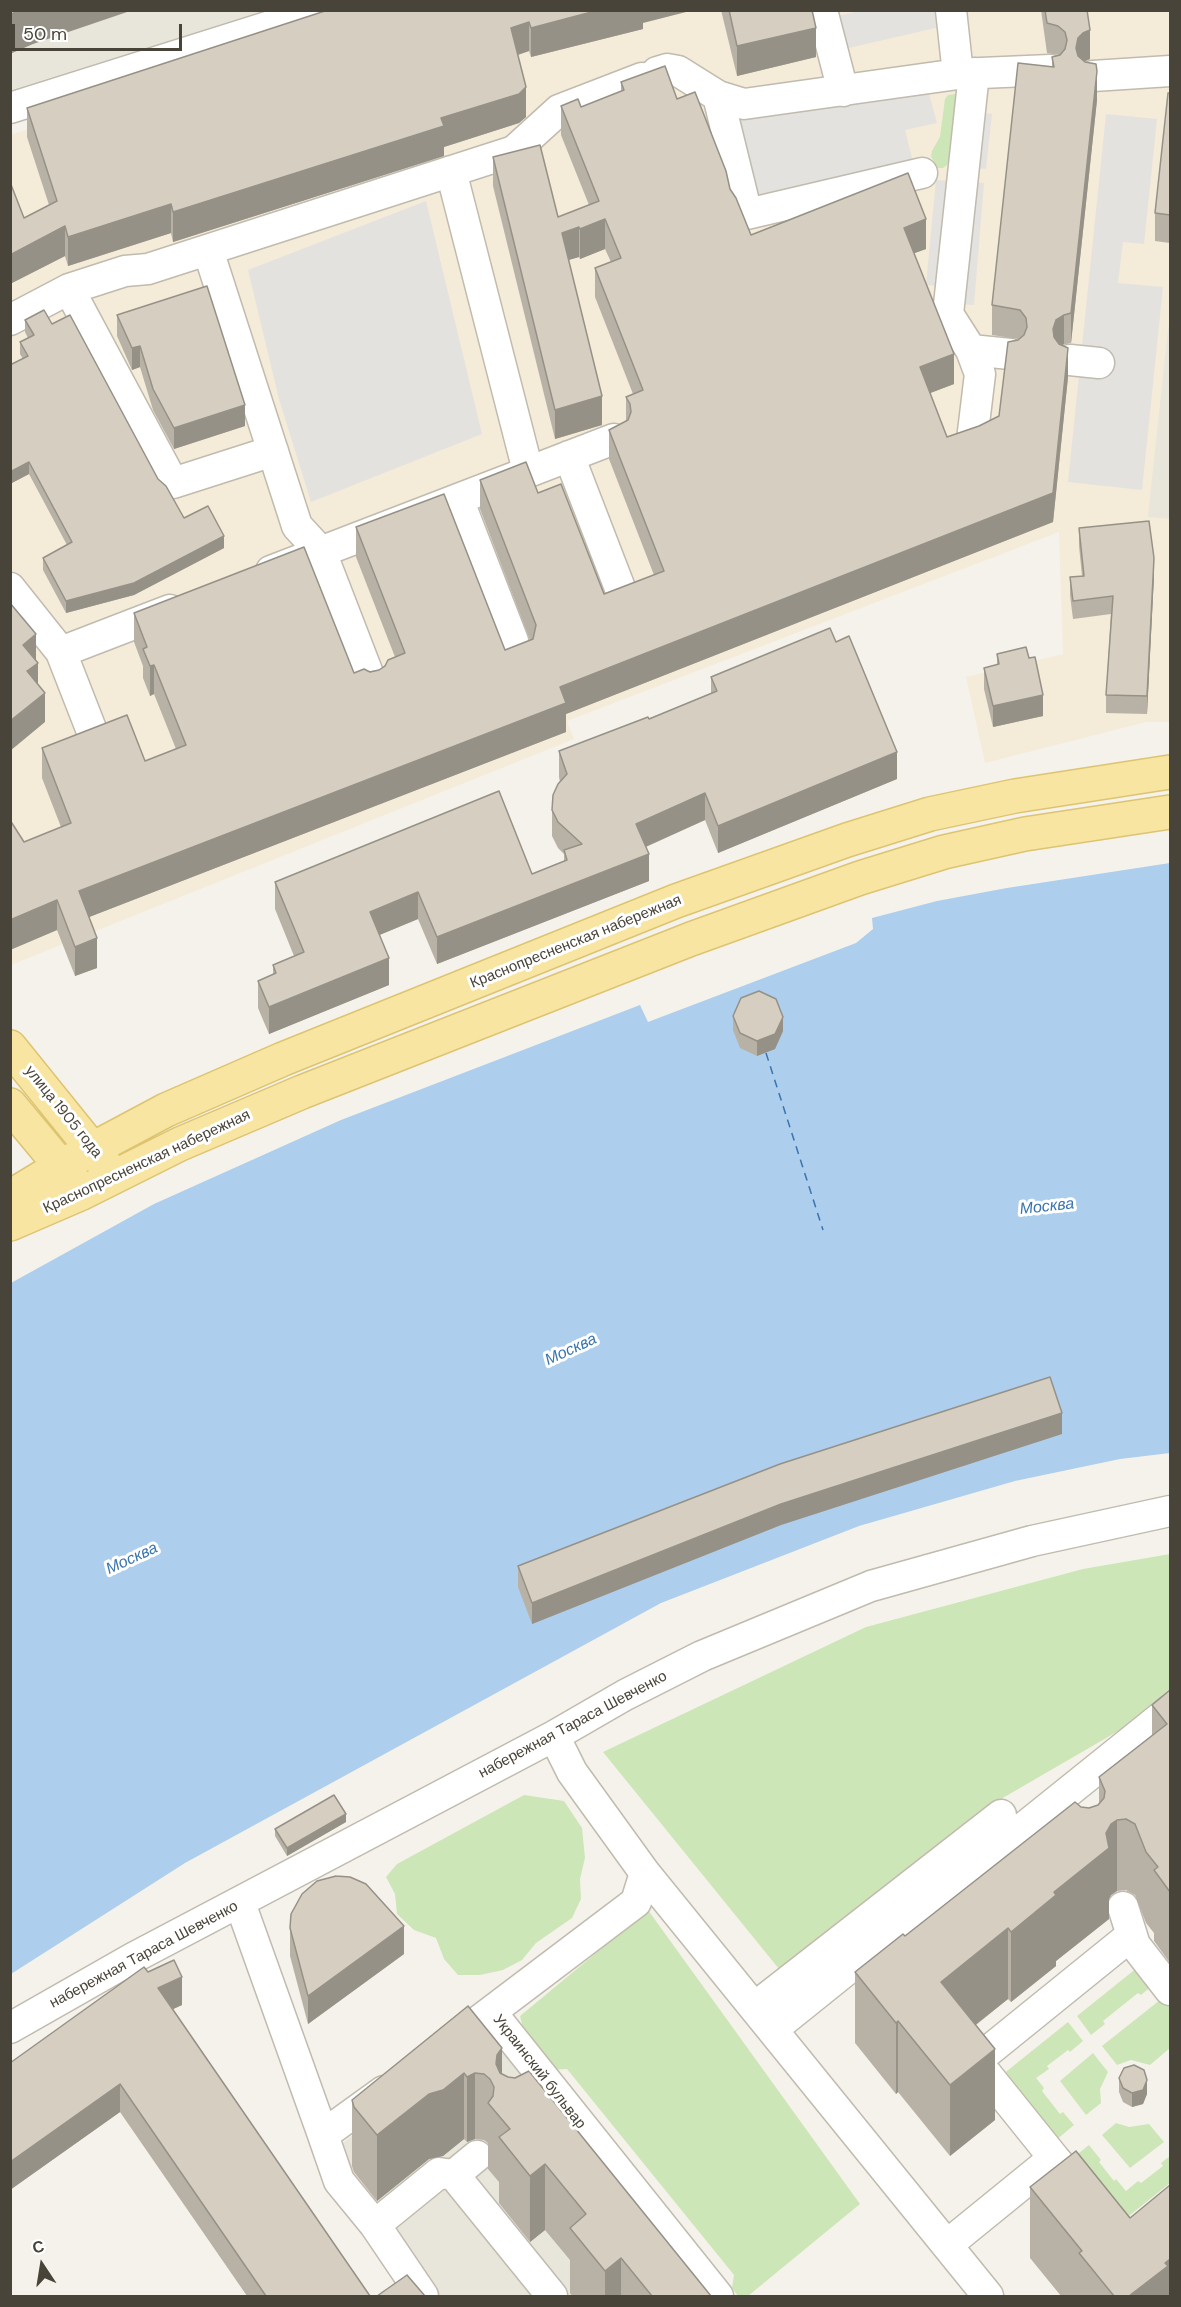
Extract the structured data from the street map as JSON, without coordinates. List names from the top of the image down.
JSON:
{
  "streets": {
    "main road": ["Краснопресненская набережная", "улица 1905 года"],
    "street": ["набережная Тараса Шевченко", "Украинский бульвар"]
  },
  "crossings": [
    ["Краснопресненская набережная", "улица 1905 года"]
  ],
  "water": ["Москва"],
  "scale_bar": "50 m",
  "north": "top"
}
